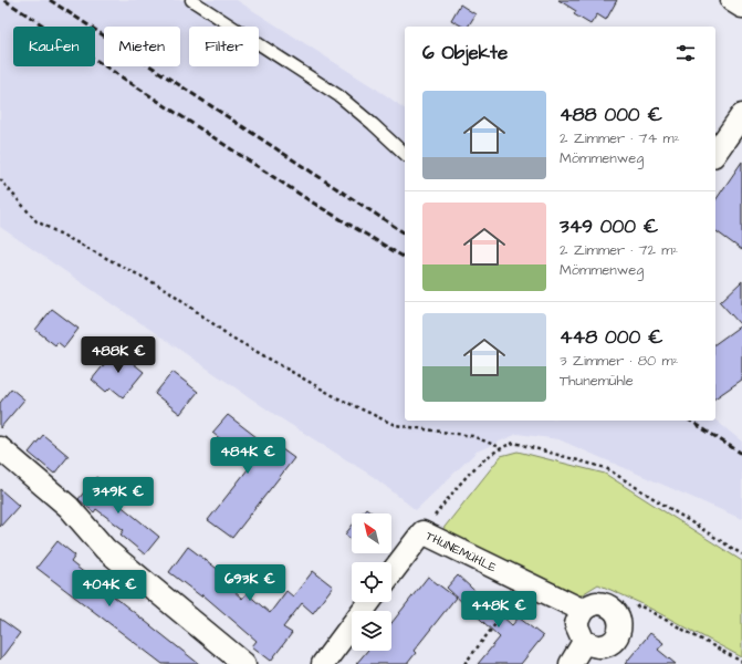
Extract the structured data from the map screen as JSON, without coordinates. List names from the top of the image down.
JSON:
{
  "streets": {
    "street": ["THUNEMÜHLE"]
  },
  "north": "top left",
  "page": {
    "chip": ["Kaufen", "Mieten", "Filter"],
    "heading": "6 Objekte",
    "list": [
      {
        "name": "488 000 €",
        "note": "2 Zimmer · 74 m² · Mömmenweg"
      },
      {
        "name": "349 000 €",
        "note": "2 Zimmer · 72 m² · Mömmenweg"
      },
      {
        "name": "448 000 €",
        "note": "3 Zimmer · 80 m² · Thunemühle"
      }
    ],
    "price": [
      "488K €",
      "484K €",
      "349K €",
      "693K €",
      "404K €",
      "448K €"
    ]
  }
}
